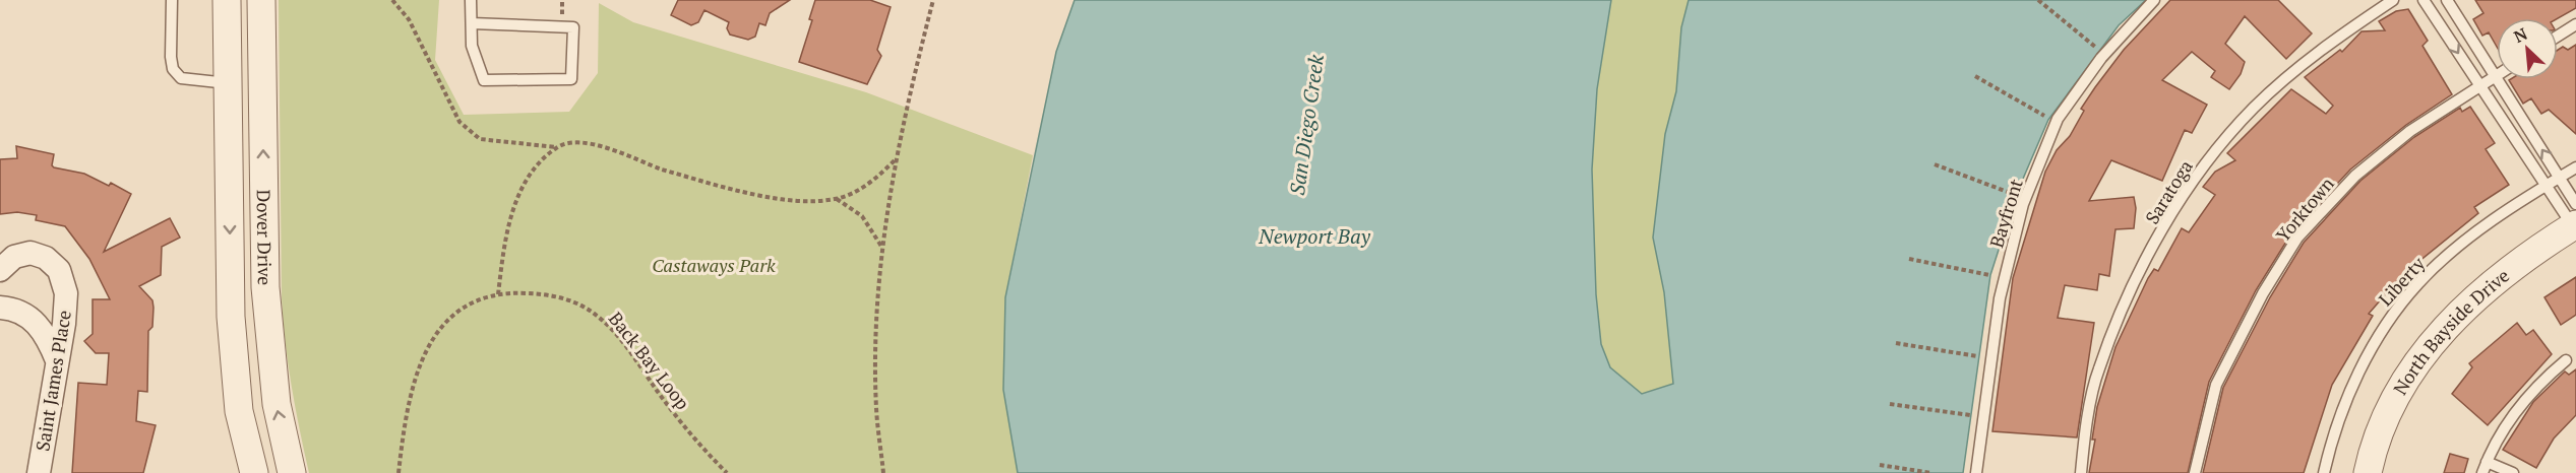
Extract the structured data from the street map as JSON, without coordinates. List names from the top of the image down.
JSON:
{
  "streets": {
    "street": ["Dover Drive", "North Bayside Drive", "Saint James Place"],
    "lane": [
      "Saratoga",
      "Yorktown",
      "Bayfront",
      "Liberty"
    ],
    "path": ["Back Bay Loop"]
  },
  "water": ["San Diego Creek", "Newport Bay"],
  "parks": ["Castaways Park"],
  "north": "top left"
}
